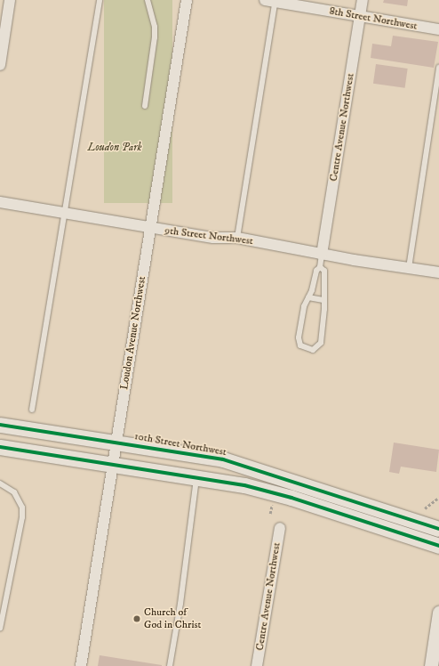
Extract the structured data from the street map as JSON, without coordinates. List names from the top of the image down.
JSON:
{
  "streets": {
    "main road": ["10th Street Northwest"],
    "street": [
      "8th Street Northwest",
      "Centre Avenue Northwest",
      "9th Street Northwest",
      "Loudon Avenue Northwest"
    ]
  },
  "crossings": [
    ["8th Street Northwest", "Centre Avenue Northwest"],
    ["Centre Avenue Northwest", "9th Street Northwest"],
    ["9th Street Northwest", "Loudon Avenue Northwest"],
    ["Loudon Avenue Northwest", "10th Street Northwest"]
  ],
  "parks": ["Loudon Park"],
  "places": ["Church of God in Christ"]
}
